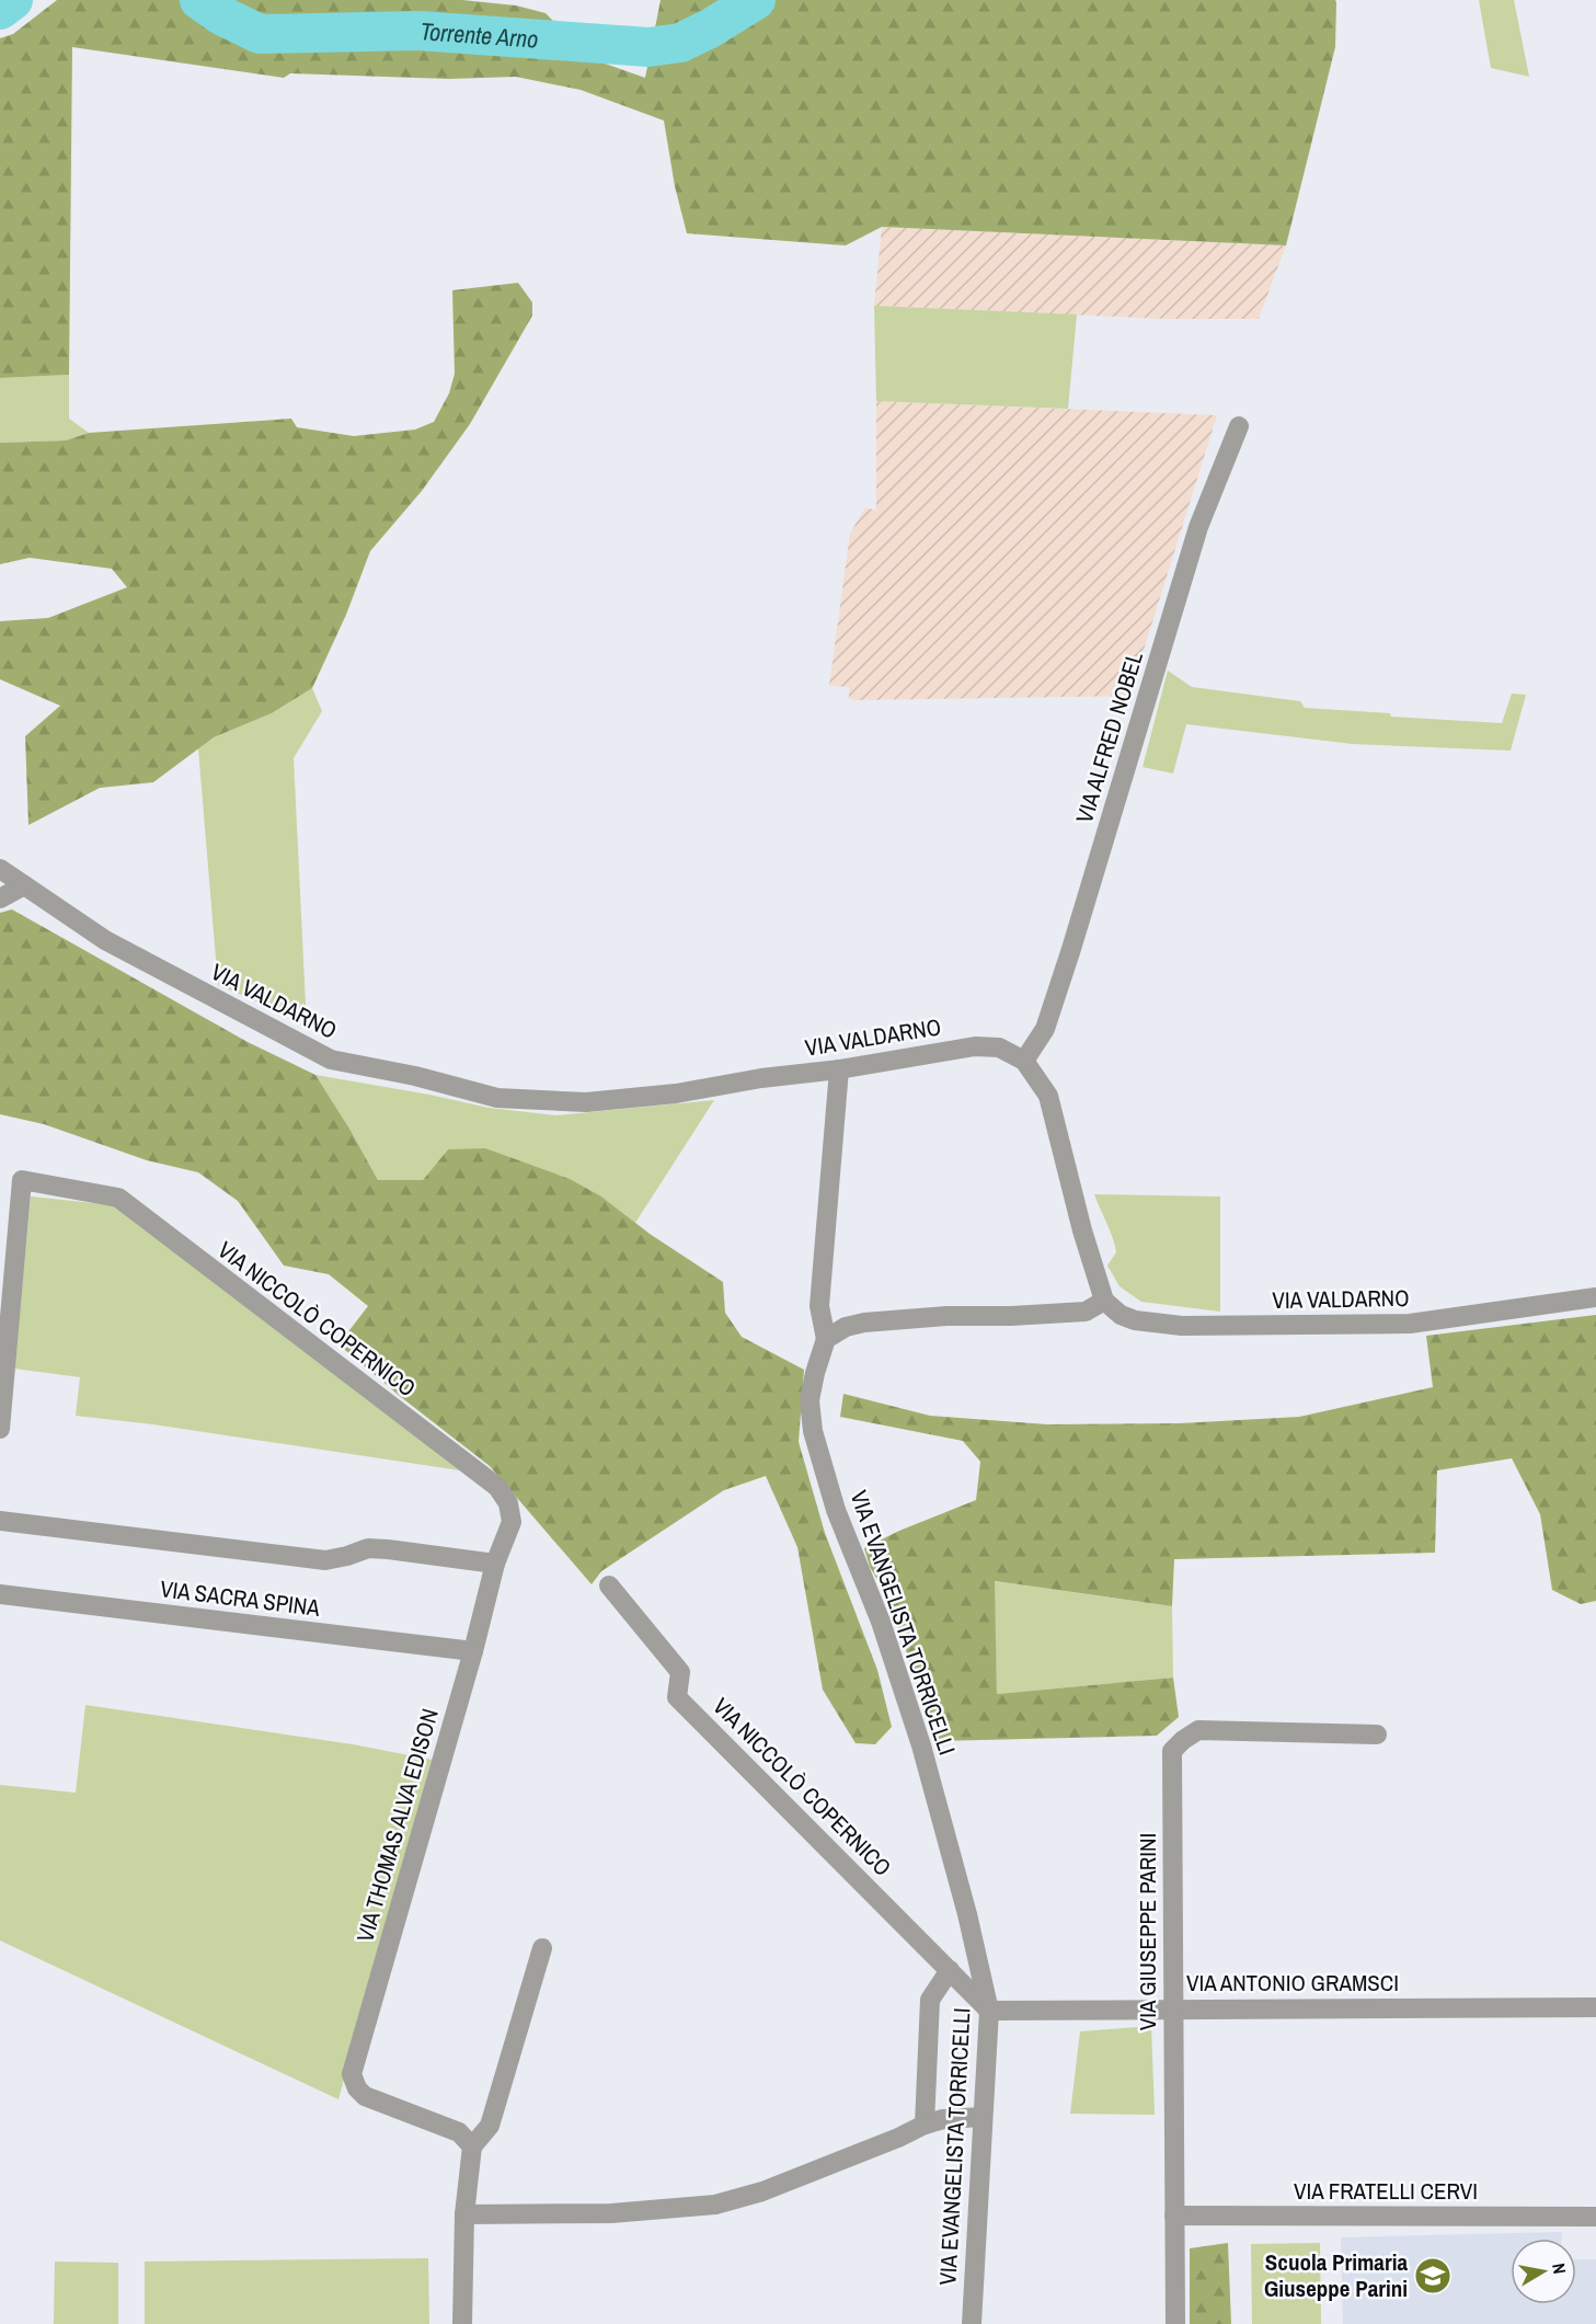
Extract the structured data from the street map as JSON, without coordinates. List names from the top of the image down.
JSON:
{
  "streets": {
    "street": [
      "VIA ALFRED NOBEL",
      "VIA VALDARNO",
      "VIA NICCOLÒ COPERNICO",
      "VIA SACRA SPINA",
      "VIA EVANGELISTA TORRICELLI",
      "VIA THOMAS ALVA EDISON",
      "VIA GIUSEPPE PARINI",
      "VIA ANTONIO GRAMSCI",
      "VIA FRATELLI CERVI"
    ]
  },
  "crossings": [
    ["VIA ALFRED NOBEL", "VIA VALDARNO"],
    ["VIA NICCOLÒ COPERNICO", "VIA EVANGELISTA TORRICELLI"],
    ["VIA NICCOLÒ COPERNICO", "VIA THOMAS ALVA EDISON"],
    ["VIA NICCOLÒ COPERNICO", "VIA ANTONIO GRAMSCI"],
    ["VIA SACRA SPINA", "VIA THOMAS ALVA EDISON"],
    ["VIA EVANGELISTA TORRICELLI", "VIA ANTONIO GRAMSCI"],
    ["VIA GIUSEPPE PARINI", "VIA ANTONIO GRAMSCI"],
    ["VIA GIUSEPPE PARINI", "VIA FRATELLI CERVI"]
  ],
  "water": ["Torrente Arno"],
  "places": {
    "school or university": ["Scuola Primaria Giuseppe Parini"]
  },
  "north": "right"
}
